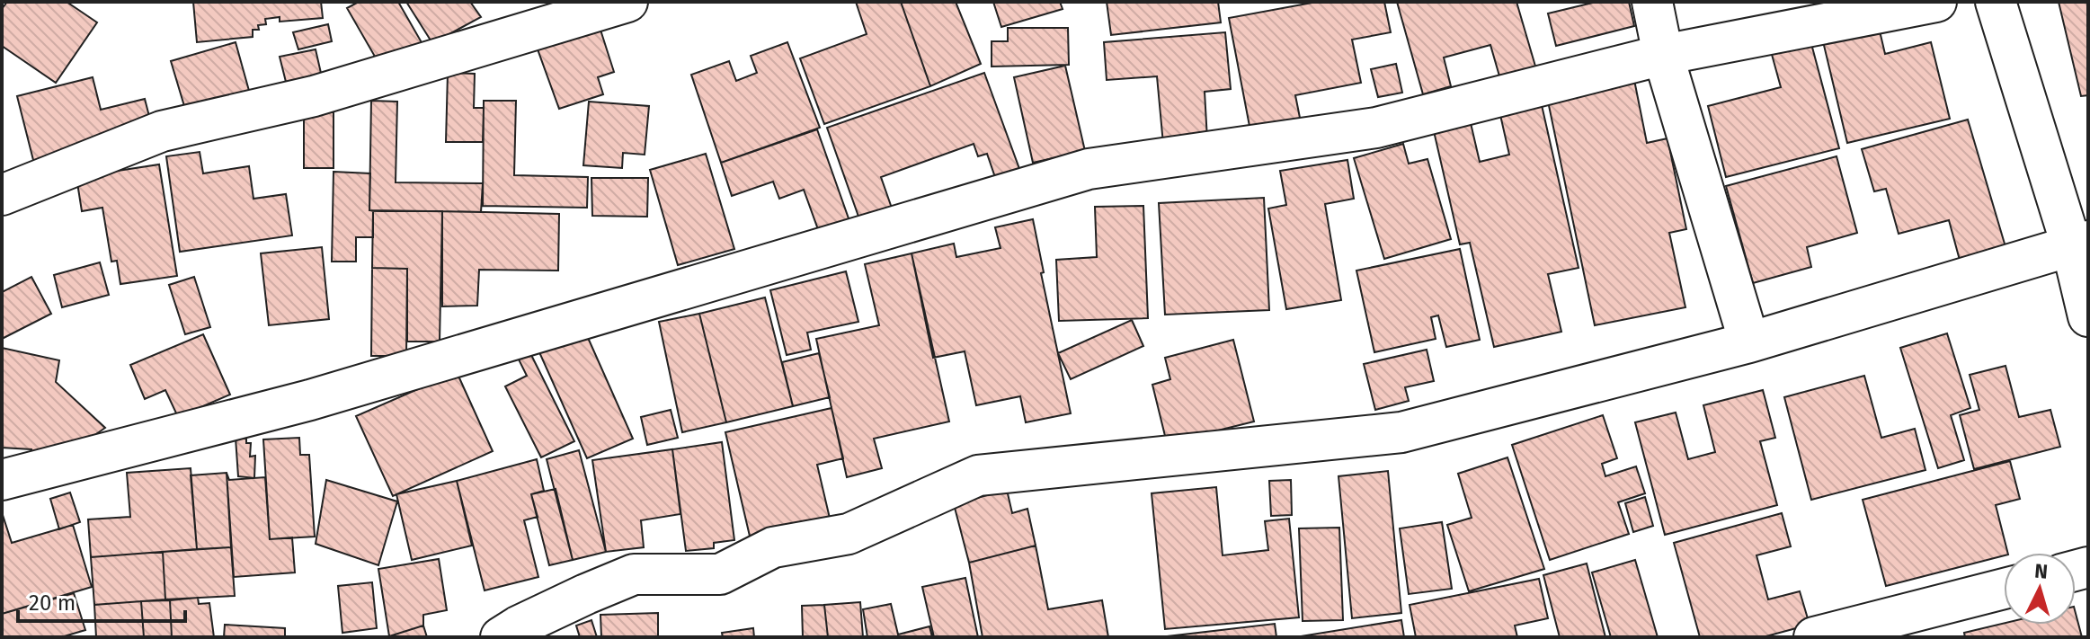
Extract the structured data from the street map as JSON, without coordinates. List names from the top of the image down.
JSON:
{
  "scale_bar": "20 m",
  "north": "top"
}
